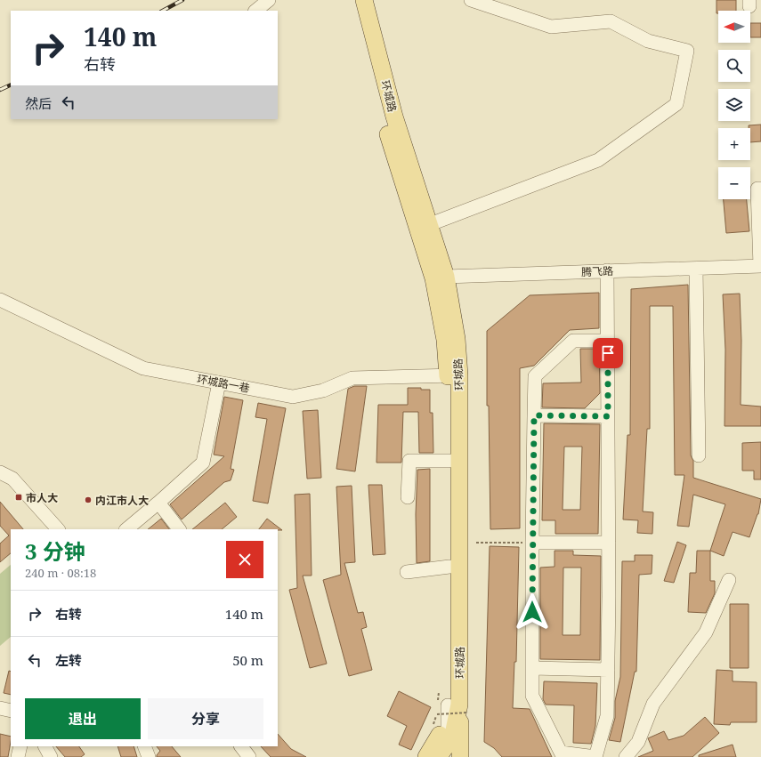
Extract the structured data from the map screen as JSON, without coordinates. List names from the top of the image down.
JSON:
{
  "streets": {
    "main road": ["环城路"],
    "street": ["腾飞路", "环城路一巷"]
  },
  "crossings": [
    ["环城路", "腾飞路"],
    ["环城路", "环城路一巷"]
  ],
  "places": {
    "transit": ["市人大"],
    "other": ["内江市人大"]
  },
  "north": "left",
  "page": {
    "map_buttons": ["+", "−"],
    "turn": ["140 m", "右转"],
    "then": "然后",
    "heading": ["3 分钟", "240 m · 08:18"],
    "list": [
      {
        "name": "右转",
        "value": "140 m"
      },
      {
        "name": "左转",
        "value": "50 m"
      }
    ],
    "buttons": ["退出", "分享"]
  }
}
